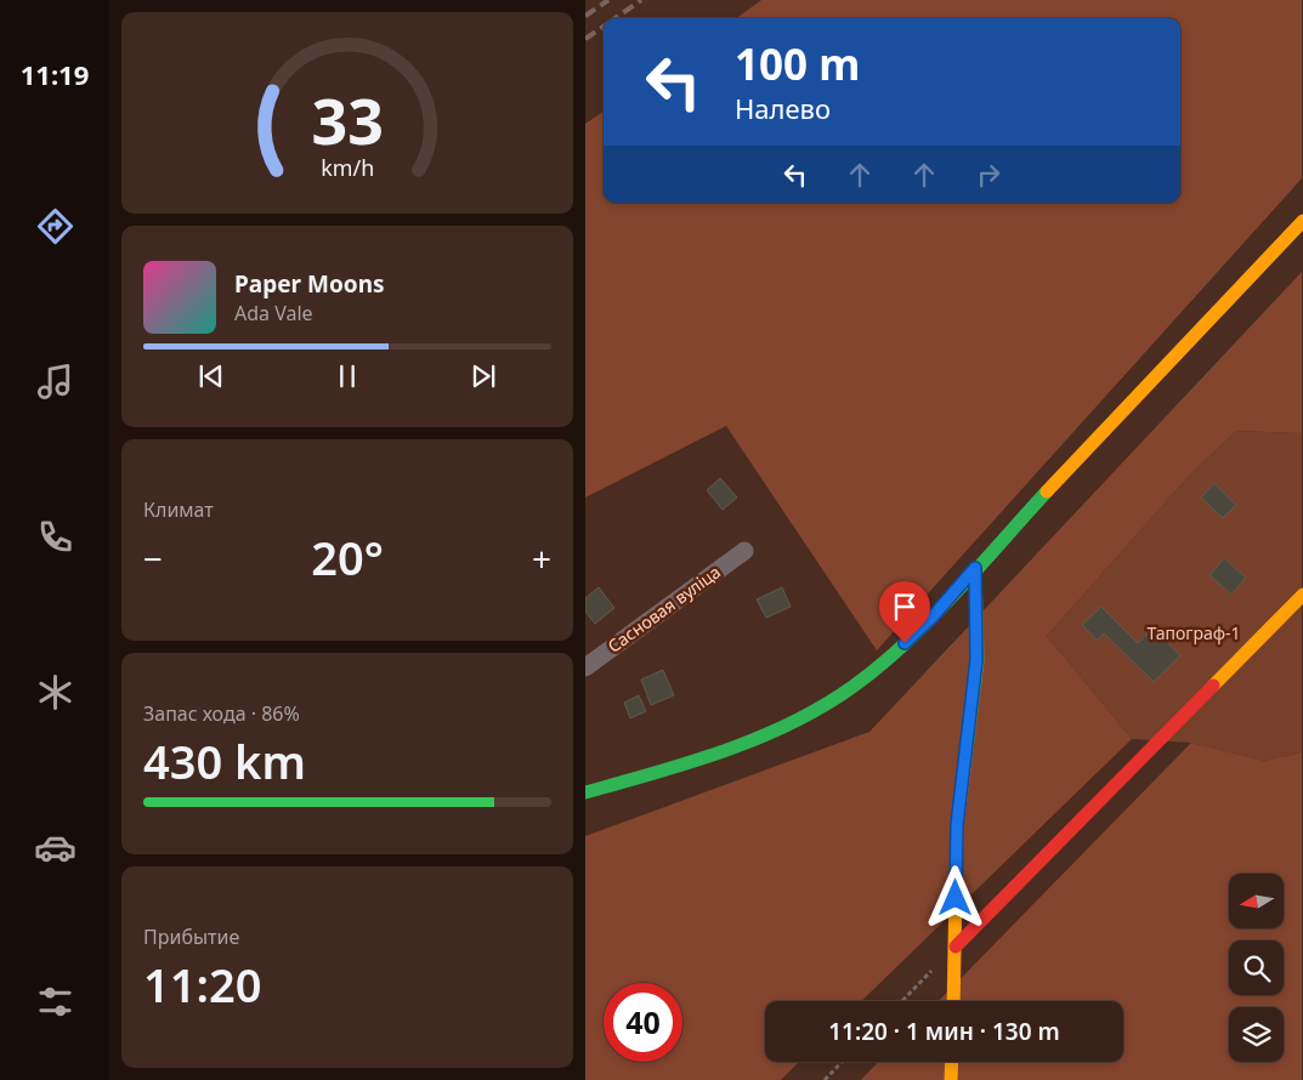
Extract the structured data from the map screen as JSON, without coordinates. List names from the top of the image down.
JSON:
{
  "streets": {
    "street": ["Сасновая вуліца"]
  },
  "parks": ["Тапограф-1"],
  "north": "left",
  "page": {
    "tabs": "11:19",
    "turn": ["100 m", "Налево"],
    "song": ["Paper Moons", "Ada Vale"],
    "tile": [
      "Климат",
      ["Запас хода · 86%", "430 km"],
      ["Прибытие", "11:20"]
    ],
    "heat": ["−", "20°", "+"],
    "limit": "40",
    "trip": "11:20 · 1 мин · 130 m",
    "gauge": ["33", "km/h"]
  }
}
